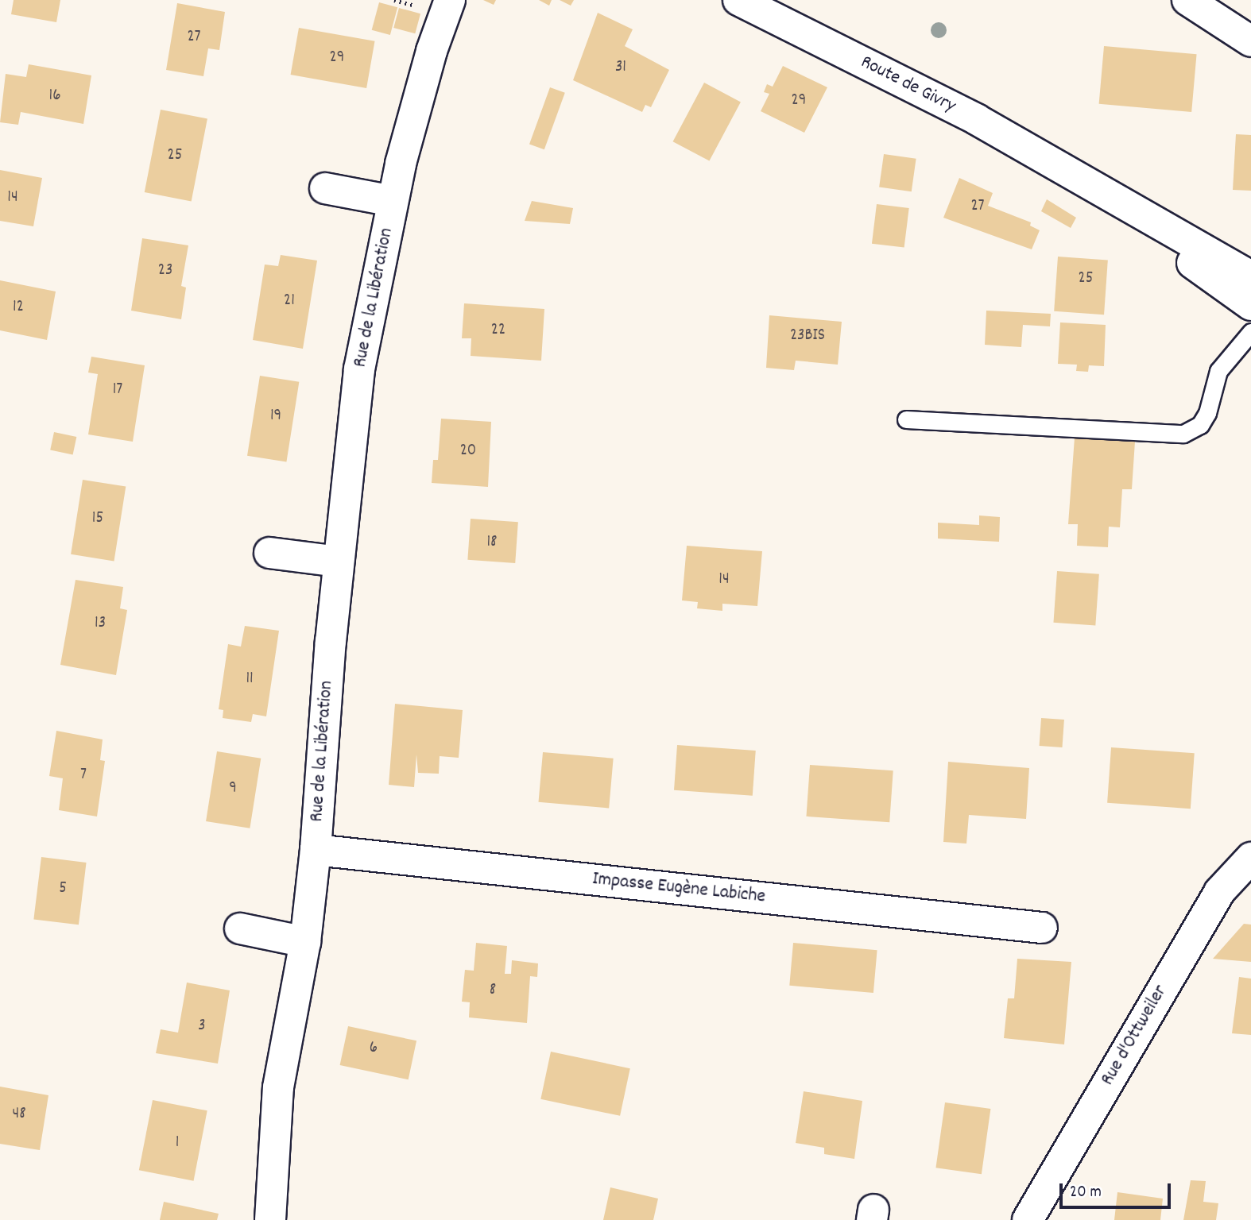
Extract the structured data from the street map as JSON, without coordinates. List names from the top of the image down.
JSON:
{
  "streets": {
    "street": [
      "Route de Givry",
      "Rue de la Libération",
      "Impasse Eugène Labiche",
      "Rue d'Ottweiler"
    ]
  },
  "crossings": [
    ["Rue de la Libération", "Impasse Eugène Labiche"]
  ],
  "house_numbers": [
    "27",
    "29",
    "31",
    "16",
    "29",
    "25",
    "14",
    "27",
    "23",
    "25",
    "21",
    "12",
    "22",
    "23BIS",
    "17",
    "19",
    "20",
    "15",
    "18",
    "14",
    "13",
    "11",
    "7",
    "9",
    "5",
    "8",
    "3",
    "6",
    "48",
    "1"
  ],
  "scale_bar": "20 m"
}
